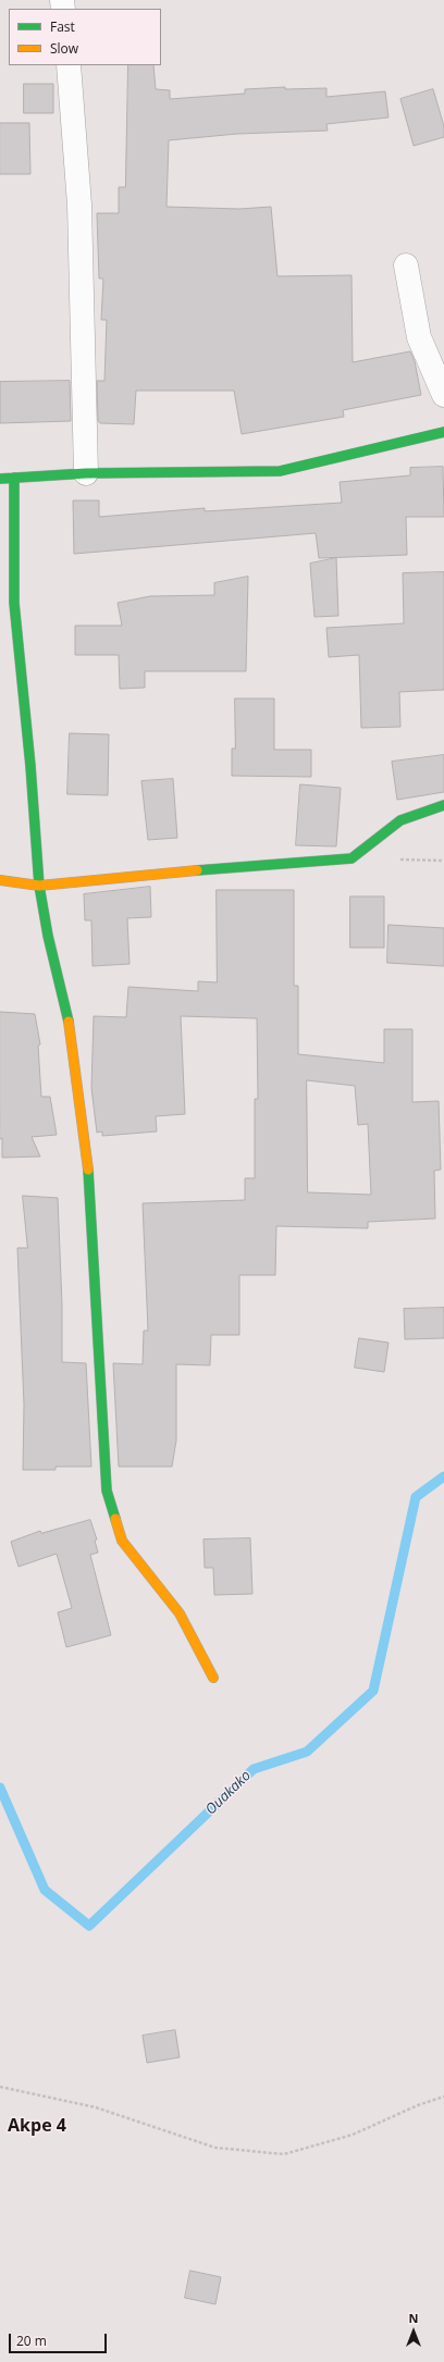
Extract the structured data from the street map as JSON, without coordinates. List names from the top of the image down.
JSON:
{
  "districts": ["Akpe 4"],
  "water": ["Ouakako"],
  "legend": ["Fast", "Slow"],
  "scale_bar": "20 m",
  "north": "top"
}
